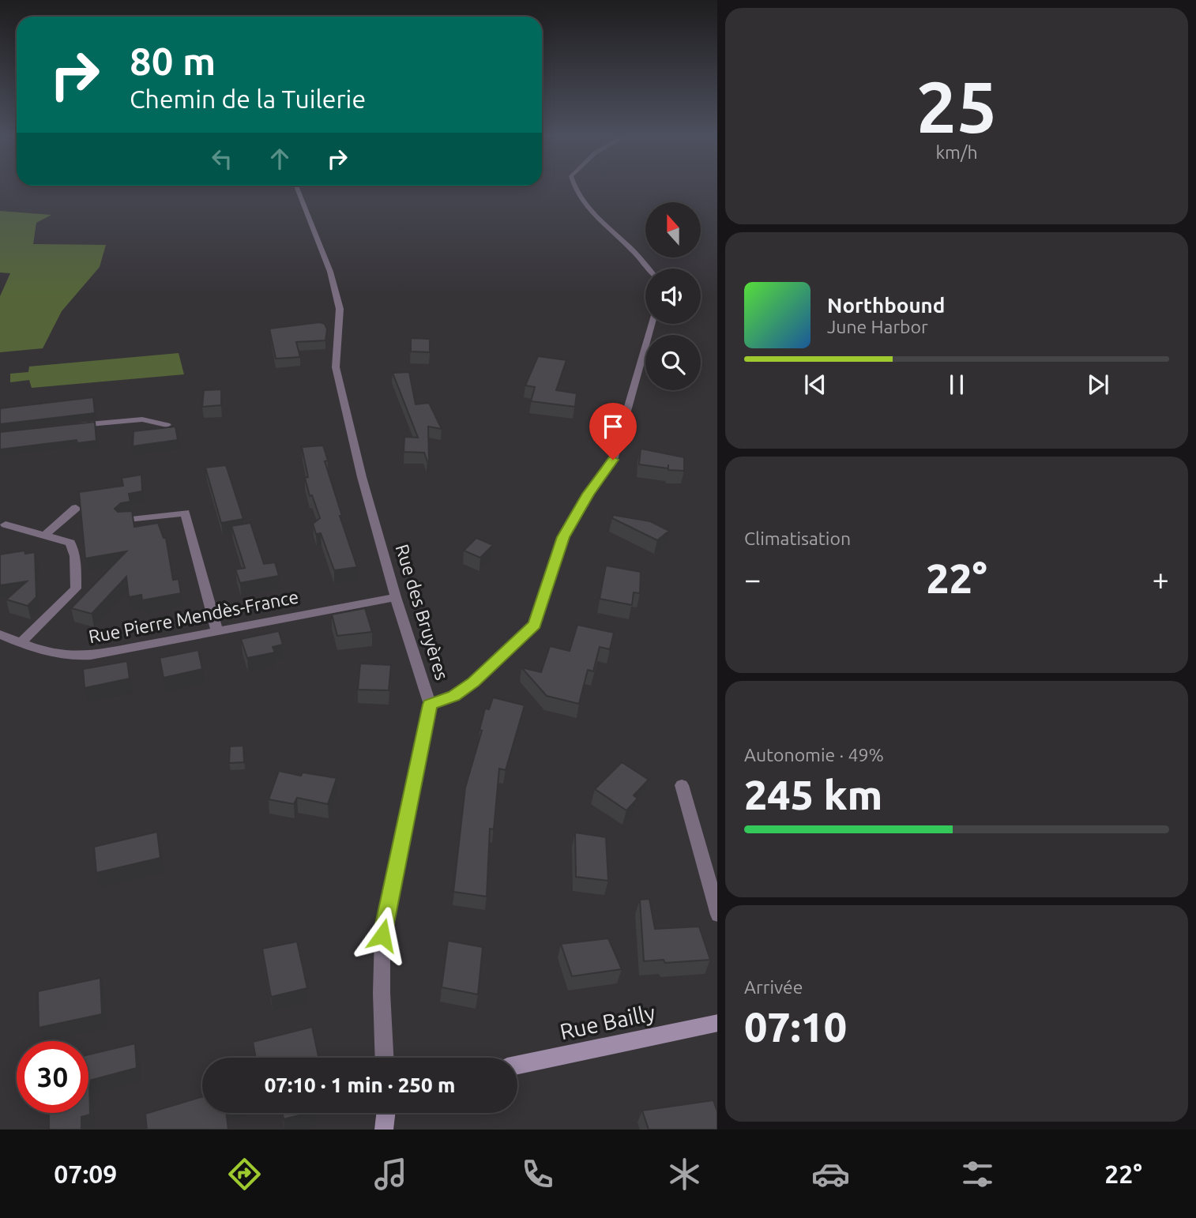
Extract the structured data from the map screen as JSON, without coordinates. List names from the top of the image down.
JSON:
{
  "streets": {
    "street": ["Rue des Bruyères", "Rue Pierre Mendès-France", "Rue Bailly"]
  },
  "crossings": [
    ["Rue des Bruyères", "Rue Pierre Mendès-France"]
  ],
  "north": "top",
  "page": {
    "tile": [
      ["25", "km/h"],
      "Climatisation",
      ["Autonomie · 49%", "245 km"],
      ["Arrivée", "07:10"]
    ],
    "turn": ["80 m", "Chemin de la Tuilerie"],
    "song": ["Northbound", "June Harbor"],
    "heat": ["−", "22°", "+"],
    "limit": "30",
    "trip": "07:10 · 1 min · 250 m",
    "tabs": ["07:09", "22°"]
  }
}
